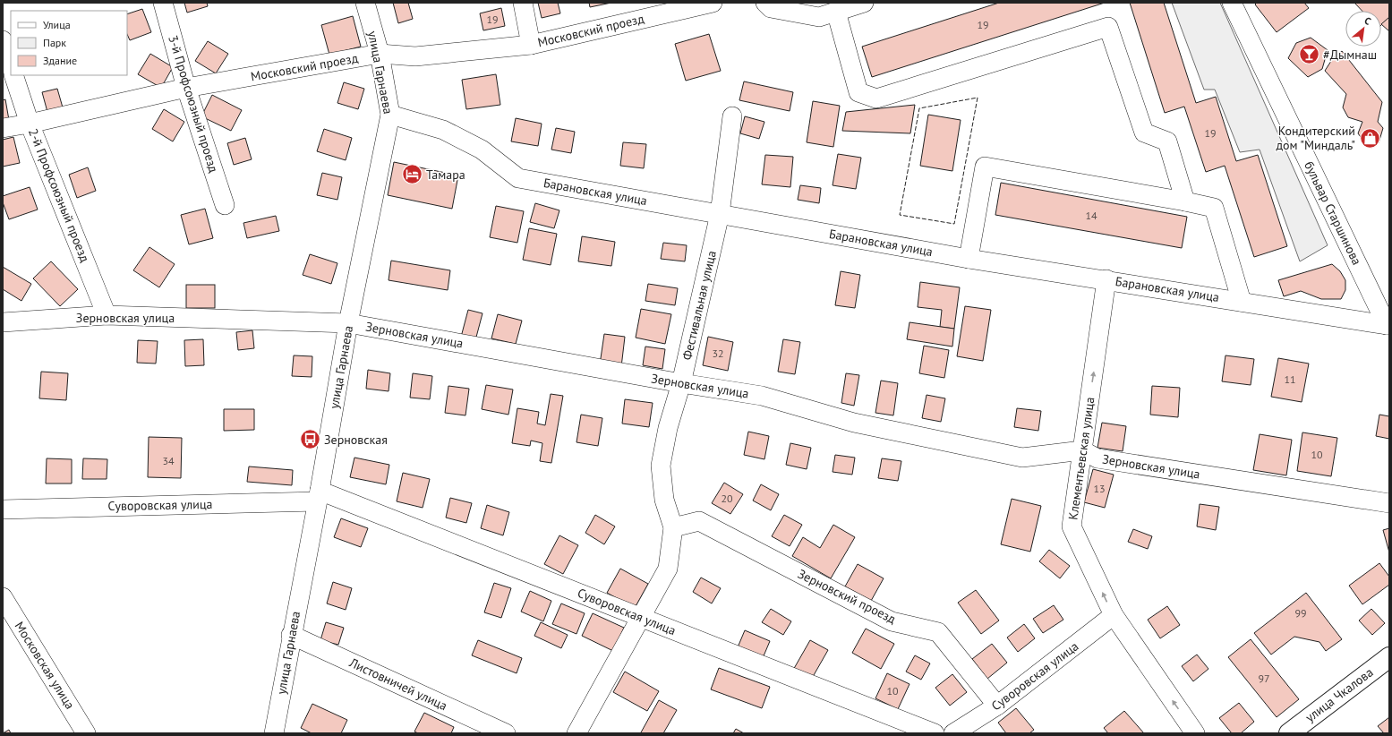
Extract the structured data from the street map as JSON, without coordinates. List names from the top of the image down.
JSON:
{
  "streets": {
    "main road": ["улица Чкалова"],
    "street": [
      "Московский проезд",
      "улица Гарнаева",
      "3-й Профсоюзный проезд",
      "Барановская улица",
      "2-й Профсоюзный проезд",
      "бульвар Старшинова",
      "Фестивальная улица",
      "Зерновская улица",
      "Клементьевская улица",
      "Суворовская улица",
      "Зерновский проезд",
      "Московская улица",
      "Листовничей улица"
    ]
  },
  "crossings": [
    ["Московский проезд", "улица Гарнаева"],
    ["Московский проезд", "3-й Профсоюзный проезд"],
    ["Московский проезд", "2-й Профсоюзный проезд"],
    ["улица Гарнаева", "Барановская улица"],
    ["улица Гарнаева", "Зерновская улица"],
    ["улица Гарнаева", "Суворовская улица"],
    ["улица Гарнаева", "Листовничей улица"],
    ["Барановская улица", "бульвар Старшинова"],
    ["Барановская улица", "Фестивальная улица"],
    ["Барановская улица", "Клементьевская улица"],
    ["2-й Профсоюзный проезд", "Зерновская улица"],
    ["Фестивальная улица", "Зерновская улица"],
    ["Фестивальная улица", "Суворовская улица"],
    ["Фестивальная улица", "Зерновский проезд"],
    ["Зерновская улица", "Клементьевская улица"],
    ["Клементьевская улица", "Суворовская улица"],
    ["Суворовская улица", "Зерновский проезд"]
  ],
  "one_way": ["Клементьевская улица"],
  "places": {
    "bar": ["#Дымнаш"],
    "shop": ["Кондитерский дом \"Миндаль\""],
    "hotel": ["Тамара"],
    "bus stop": ["Зерновская"]
  },
  "house_numbers": [
    "19",
    "19",
    "19",
    "14",
    "32",
    "11",
    "10",
    "34",
    "13",
    "20",
    "99",
    "97",
    "10"
  ],
  "legend": ["Улица", "Парк", "Здание"],
  "north": "top right"
}
